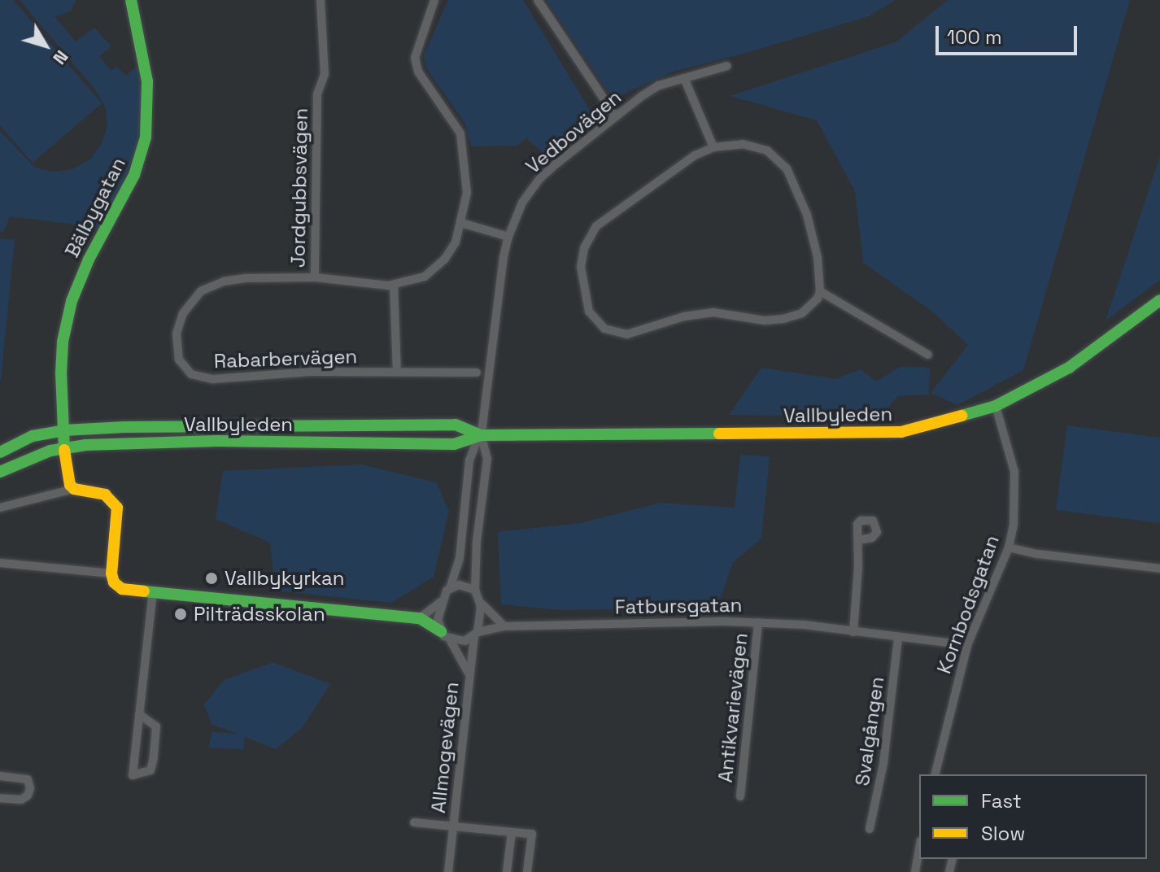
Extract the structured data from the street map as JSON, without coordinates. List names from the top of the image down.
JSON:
{
  "streets": {
    "main road": ["Bälbygatan", "Vallbyleden"],
    "street": [
      "Vedbovägen",
      "Jordgubbsvägen",
      "Rabarbervägen",
      "Kornbodsgatan",
      "Fatbursgatan",
      "Antikvarievägen",
      "Svalgången",
      "Allmogevägen"
    ]
  },
  "crossings": [
    ["Vedbovägen", "Vallbyleden"],
    ["Jordgubbsvägen", "Rabarbervägen"],
    ["Bälbygatan", "Vallbyleden"],
    ["Vallbyleden", "Kornbodsgatan"],
    ["Kornbodsgatan", "Fatbursgatan"],
    ["Fatbursgatan", "Antikvarievägen"],
    ["Fatbursgatan", "Svalgången"],
    ["Fatbursgatan", "Allmogevägen"]
  ],
  "places": ["Vallbykyrkan", "Pilträdsskolan"],
  "legend": ["Fast", "Slow"],
  "scale_bar": "100 m",
  "north": "bottom right"
}
